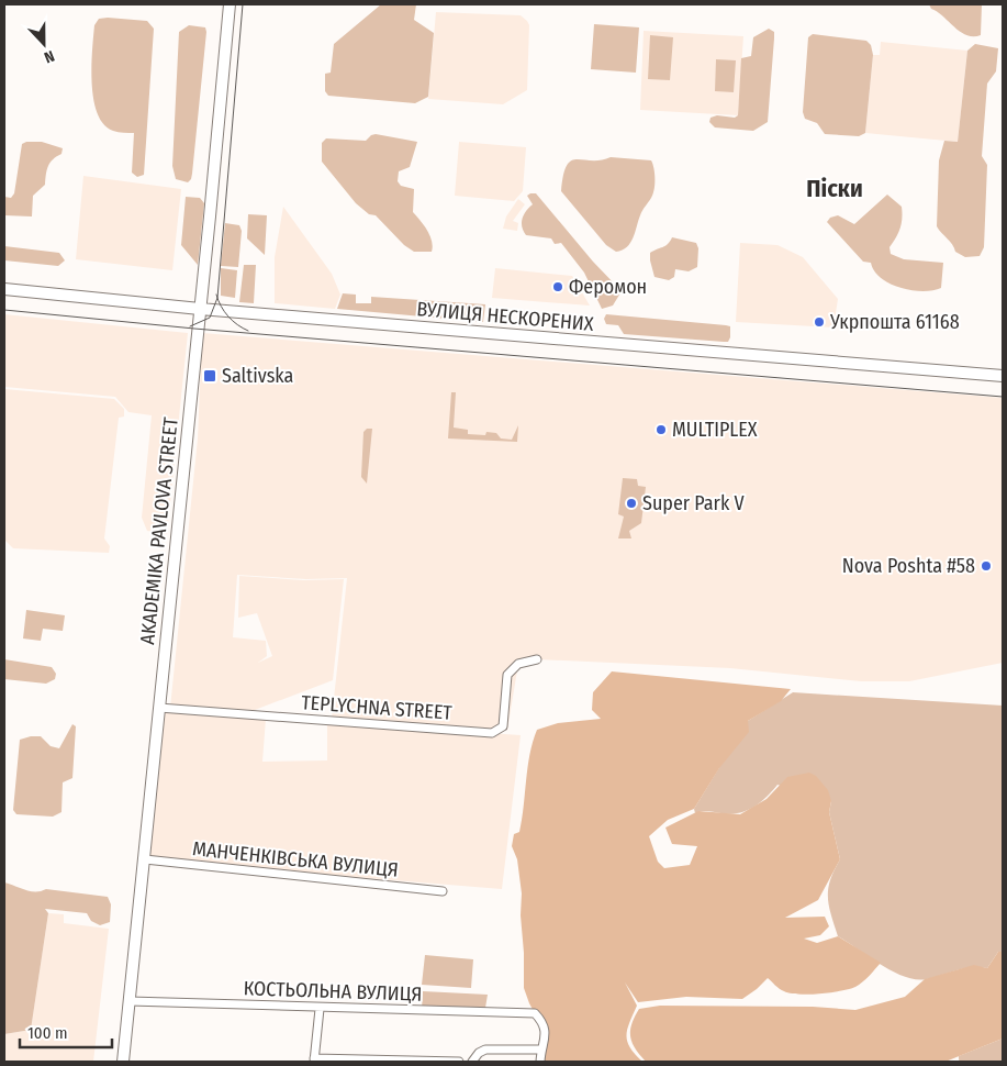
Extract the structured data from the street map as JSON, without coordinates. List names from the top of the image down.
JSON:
{
  "streets": {
    "main road": ["ВУЛИЦЯ НЕСКОРЕНИХ", "AKADEMIKA PAVLOVA STREET"],
    "street": ["TEPLYCHNA STREET", "МАНЧЕНКІВСЬКА ВУЛИЦЯ", "КОСТЬОЛЬНА ВУЛИЦЯ"]
  },
  "crossings": [
    ["ВУЛИЦЯ НЕСКОРЕНИХ", "AKADEMIKA PAVLOVA STREET"],
    ["AKADEMIKA PAVLOVA STREET", "TEPLYCHNA STREET"],
    ["AKADEMIKA PAVLOVA STREET", "МАНЧЕНКІВСЬКА ВУЛИЦЯ"],
    ["AKADEMIKA PAVLOVA STREET", "КОСТЬОЛЬНА ВУЛИЦЯ"]
  ],
  "districts": ["Піски"],
  "places": {
    "other": [
      "Феромон",
      "Укрпошта 61168",
      "MULTIPLEX",
      "Super Park V",
      "Nova Poshta #58"
    ],
    "transit": ["Saltivska"]
  },
  "scale_bar": "100 m",
  "north": "bottom"
}
